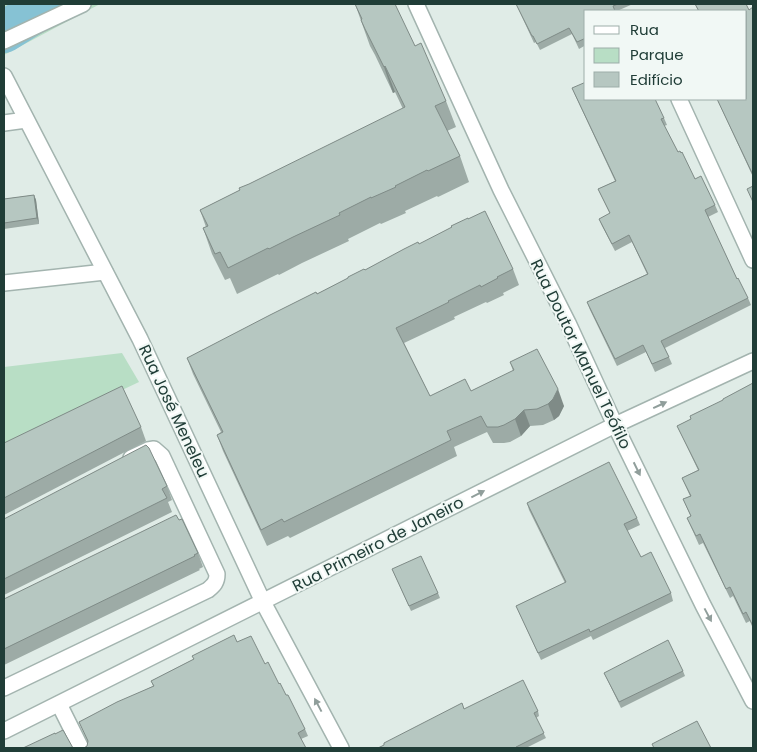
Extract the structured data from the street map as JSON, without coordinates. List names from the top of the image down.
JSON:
{
  "streets": {
    "street": ["Rua Doutor Manuel Teófilo", "Rua José Meneleu", "Rua Primeiro de Janeiro"]
  },
  "crossings": [
    ["Rua Doutor Manuel Teófilo", "Rua Primeiro de Janeiro"],
    ["Rua José Meneleu", "Rua Primeiro de Janeiro"]
  ],
  "one_way": ["Rua Doutor Manuel Teófilo", "Rua Primeiro de Janeiro"],
  "legend": ["Rua", "Parque", "Edifício"]
}
